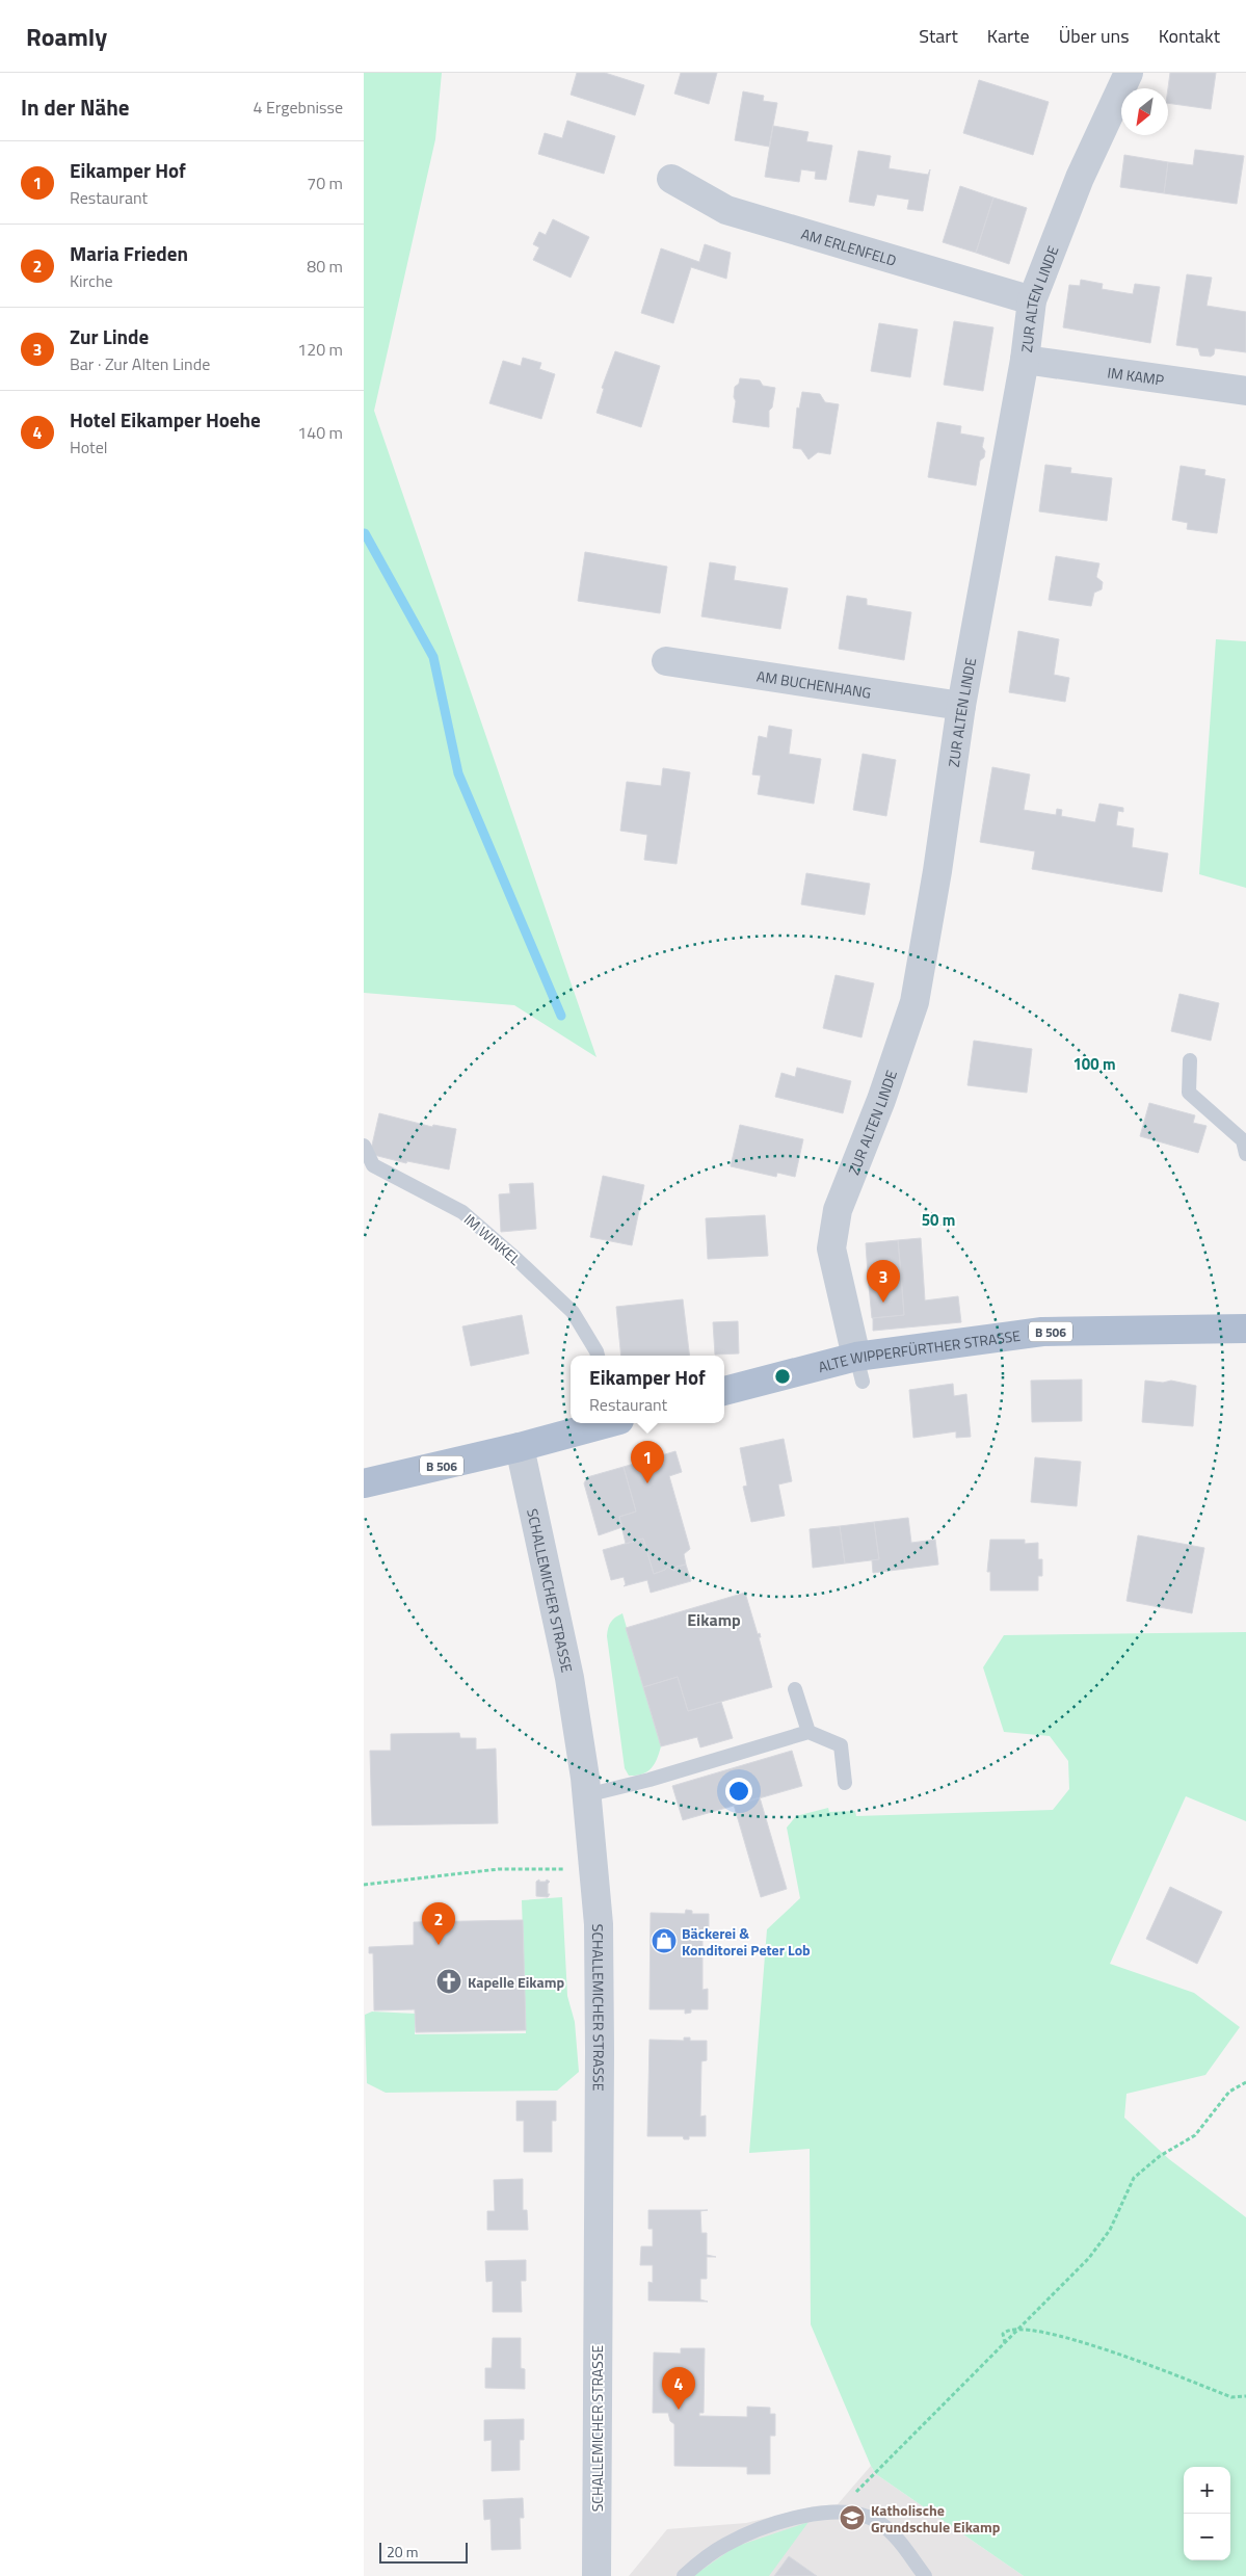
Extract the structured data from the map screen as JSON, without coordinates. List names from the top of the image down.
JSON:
{
  "streets": {
    "main road": ["B 506", "ALTE WIPPERFÜRTHER STRASSE"],
    "street": [
      "AM ERLENFELD",
      "ZUR ALTEN LINDE",
      "IM KAMP",
      "AM BUCHENHANG",
      "SCHALLEMICHER STRASSE"
    ],
    "lane": ["IM WINKEL"]
  },
  "crossings": [
    ["AM ERLENFELD", "ZUR ALTEN LINDE"],
    ["ZUR ALTEN LINDE", "IM KAMP"],
    ["ZUR ALTEN LINDE", "AM BUCHENHANG"],
    ["ZUR ALTEN LINDE", "ALTE WIPPERFÜRTHER STRASSE"],
    ["B 506", "SCHALLEMICHER STRASSE"]
  ],
  "districts": ["Eikamp"],
  "places": {
    "shop": ["Bäckerei & Konditorei Peter Lob"],
    "church": ["Kapelle Eikamp"],
    "school or university": ["Katholische Grundschule Eikamp"]
  },
  "scale_bar": "20 m",
  "north": "bottom left",
  "page": {
    "header": "Roamly",
    "nav": [
      "Start",
      "Karte",
      "Über uns",
      "Kontakt"
    ],
    "heading": ["In der Nähe", "4 Ergebnisse"],
    "list": [
      {
        "mark": "1",
        "name": "Eikamper Hof",
        "note": "Restaurant",
        "value": "70 m"
      },
      {
        "mark": "2",
        "name": "Maria Frieden",
        "note": "Kirche",
        "value": "80 m"
      },
      {
        "mark": "3",
        "name": "Zur Linde",
        "note": "Bar · Zur Alten Linde",
        "value": "120 m"
      },
      {
        "mark": "4",
        "name": "Hotel Eikamper Hoehe",
        "note": "Hotel",
        "value": "140 m"
      }
    ],
    "pins": [
      "3",
      "1",
      "2",
      "4"
    ],
    "popup": ["Eikamper Hof", "Restaurant"],
    "map_buttons": ["+", "−"],
    "scale": "20 m"
  },
  "rings": ["100 m", "50 m"]
}
